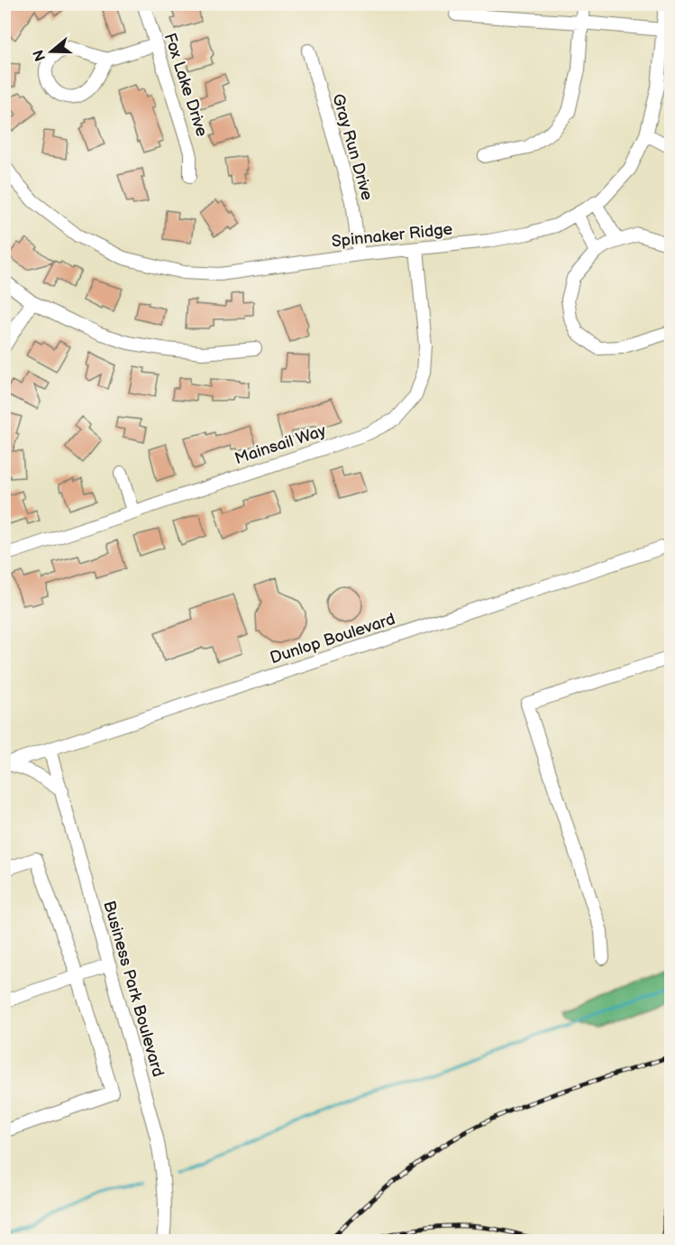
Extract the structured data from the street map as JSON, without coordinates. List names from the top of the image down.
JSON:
{
  "streets": {
    "street": [
      "Fox Lake Drive",
      "Gray Run Drive",
      "Spinnaker Ridge",
      "Mainsail Way",
      "Dunlop Boulevard",
      "Business Park Boulevard"
    ]
  },
  "crossings": [
    ["Gray Run Drive", "Spinnaker Ridge"],
    ["Spinnaker Ridge", "Mainsail Way"],
    ["Dunlop Boulevard", "Business Park Boulevard"]
  ],
  "north": "left"
}
